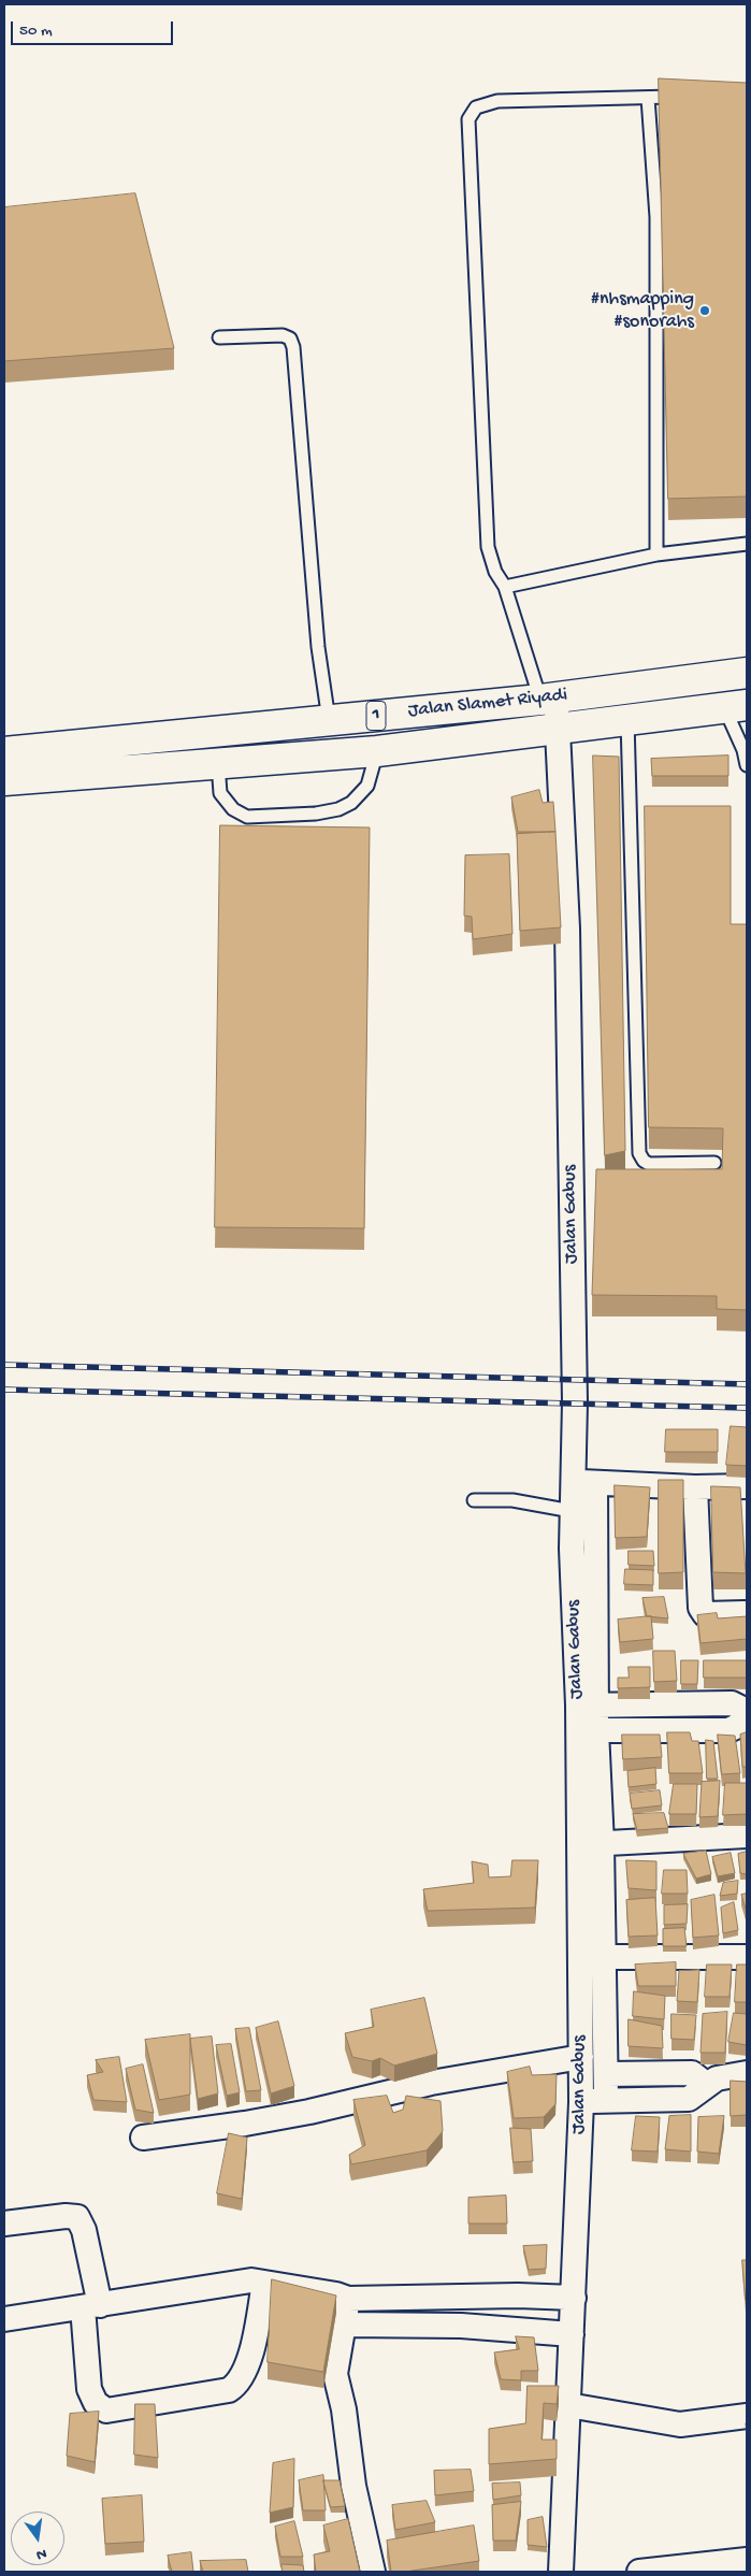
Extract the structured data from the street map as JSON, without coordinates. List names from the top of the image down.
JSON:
{
  "streets": {
    "highway": ["Jalan Slamet Riyadi", "1"],
    "street": ["Jalan Gabus"]
  },
  "crossings": [
    ["Jalan Slamet Riyadi", "Jalan Gabus"]
  ],
  "places": ["#nhsmapping #sonorahs"],
  "scale_bar": "50 m",
  "north": "bottom"
}
